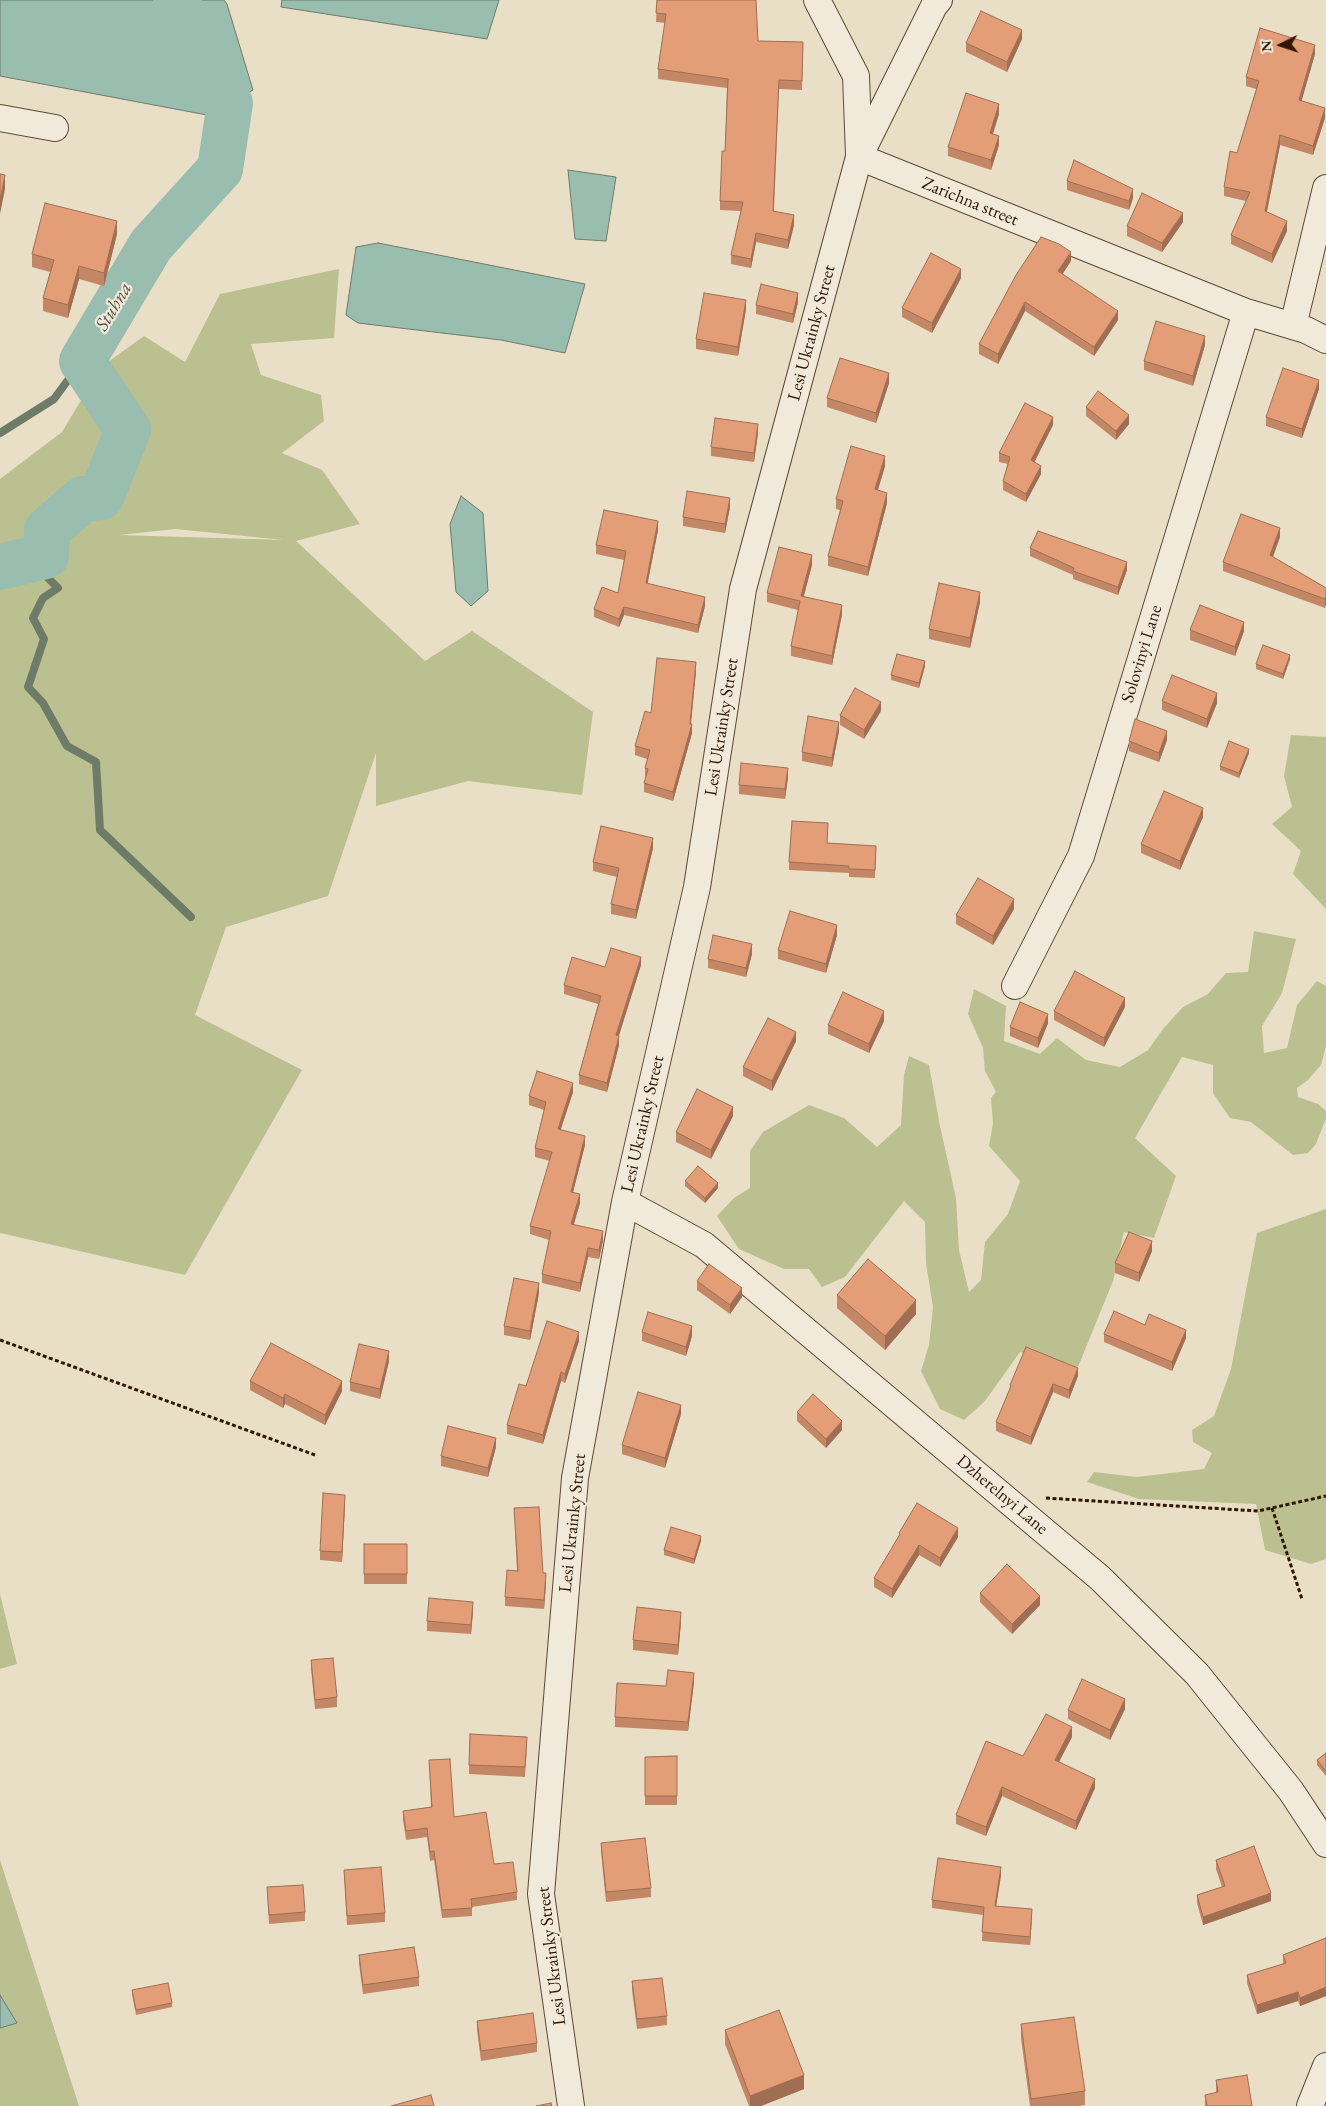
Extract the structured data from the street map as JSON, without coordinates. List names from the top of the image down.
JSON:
{
  "streets": {
    "street": [
      "Zarichna street",
      "Lesi Ukrainky Street",
      "Solovinyi Lane",
      "Dzherelnyi Lane"
    ]
  },
  "crossings": [
    ["Zarichna street", "Lesi Ukrainky Street"],
    ["Zarichna street", "Solovinyi Lane"],
    ["Lesi Ukrainky Street", "Dzherelnyi Lane"]
  ],
  "water": ["Stuhna"],
  "north": "left"
}
